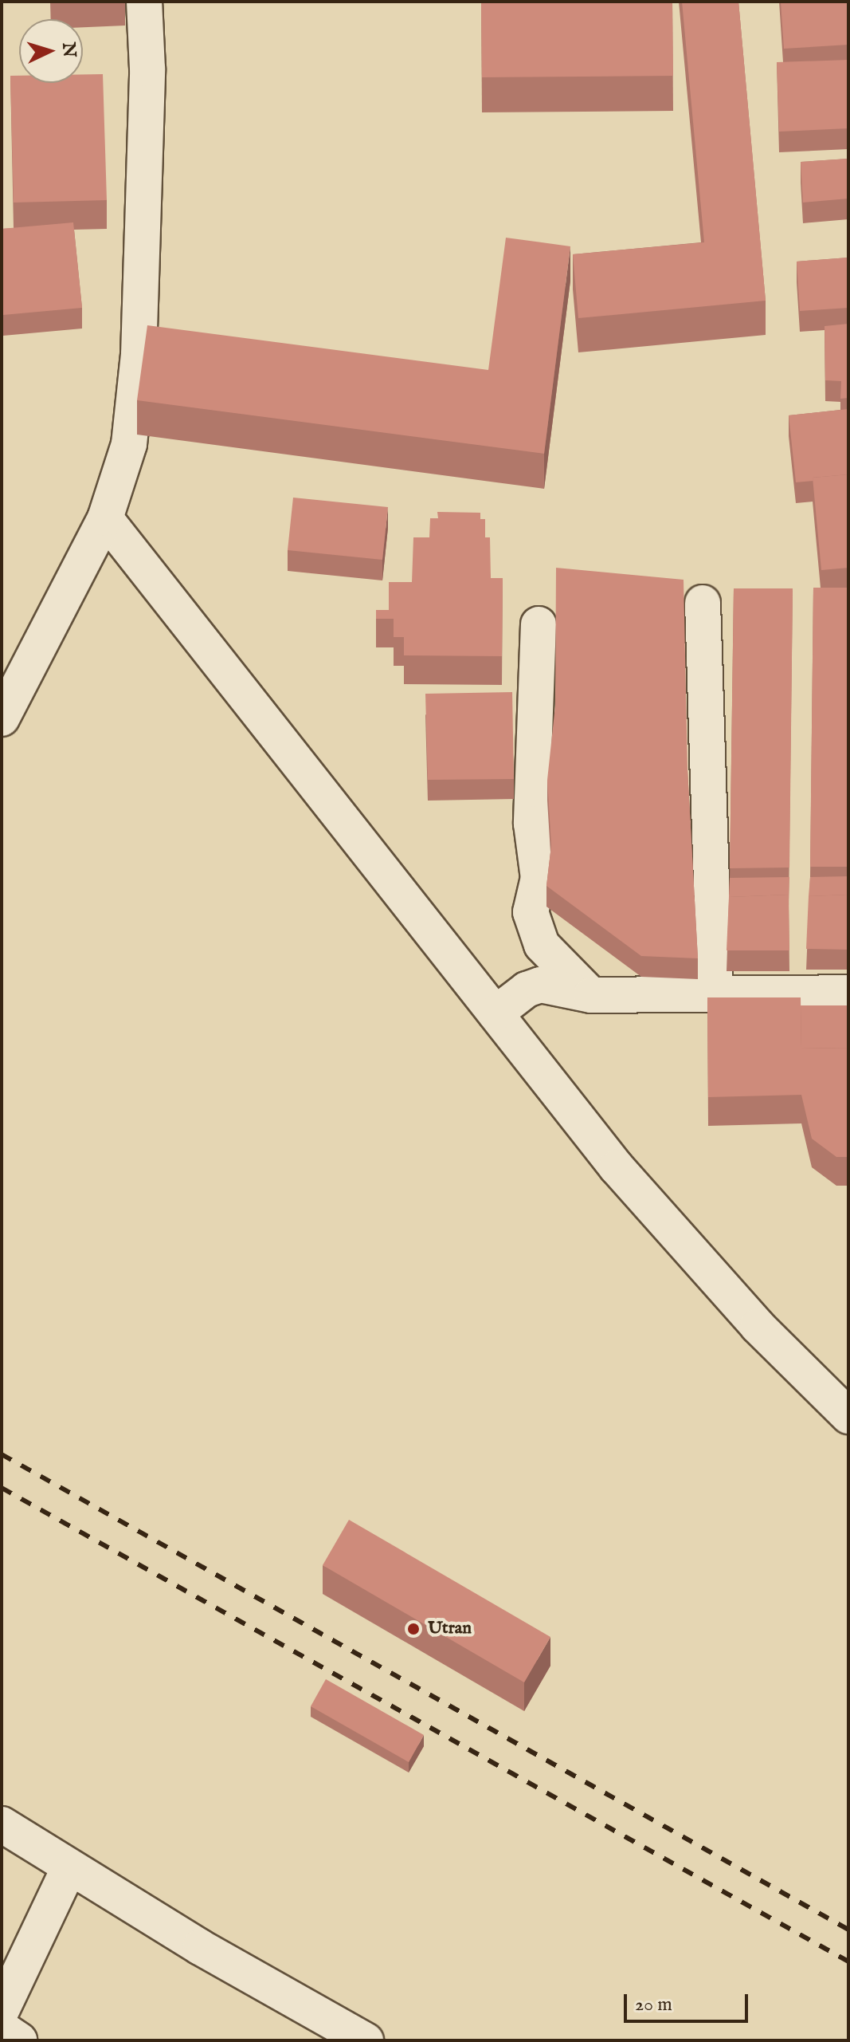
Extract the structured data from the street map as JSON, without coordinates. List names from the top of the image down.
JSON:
{
  "places": ["Utran"],
  "scale_bar": "20 m",
  "north": "right"
}
